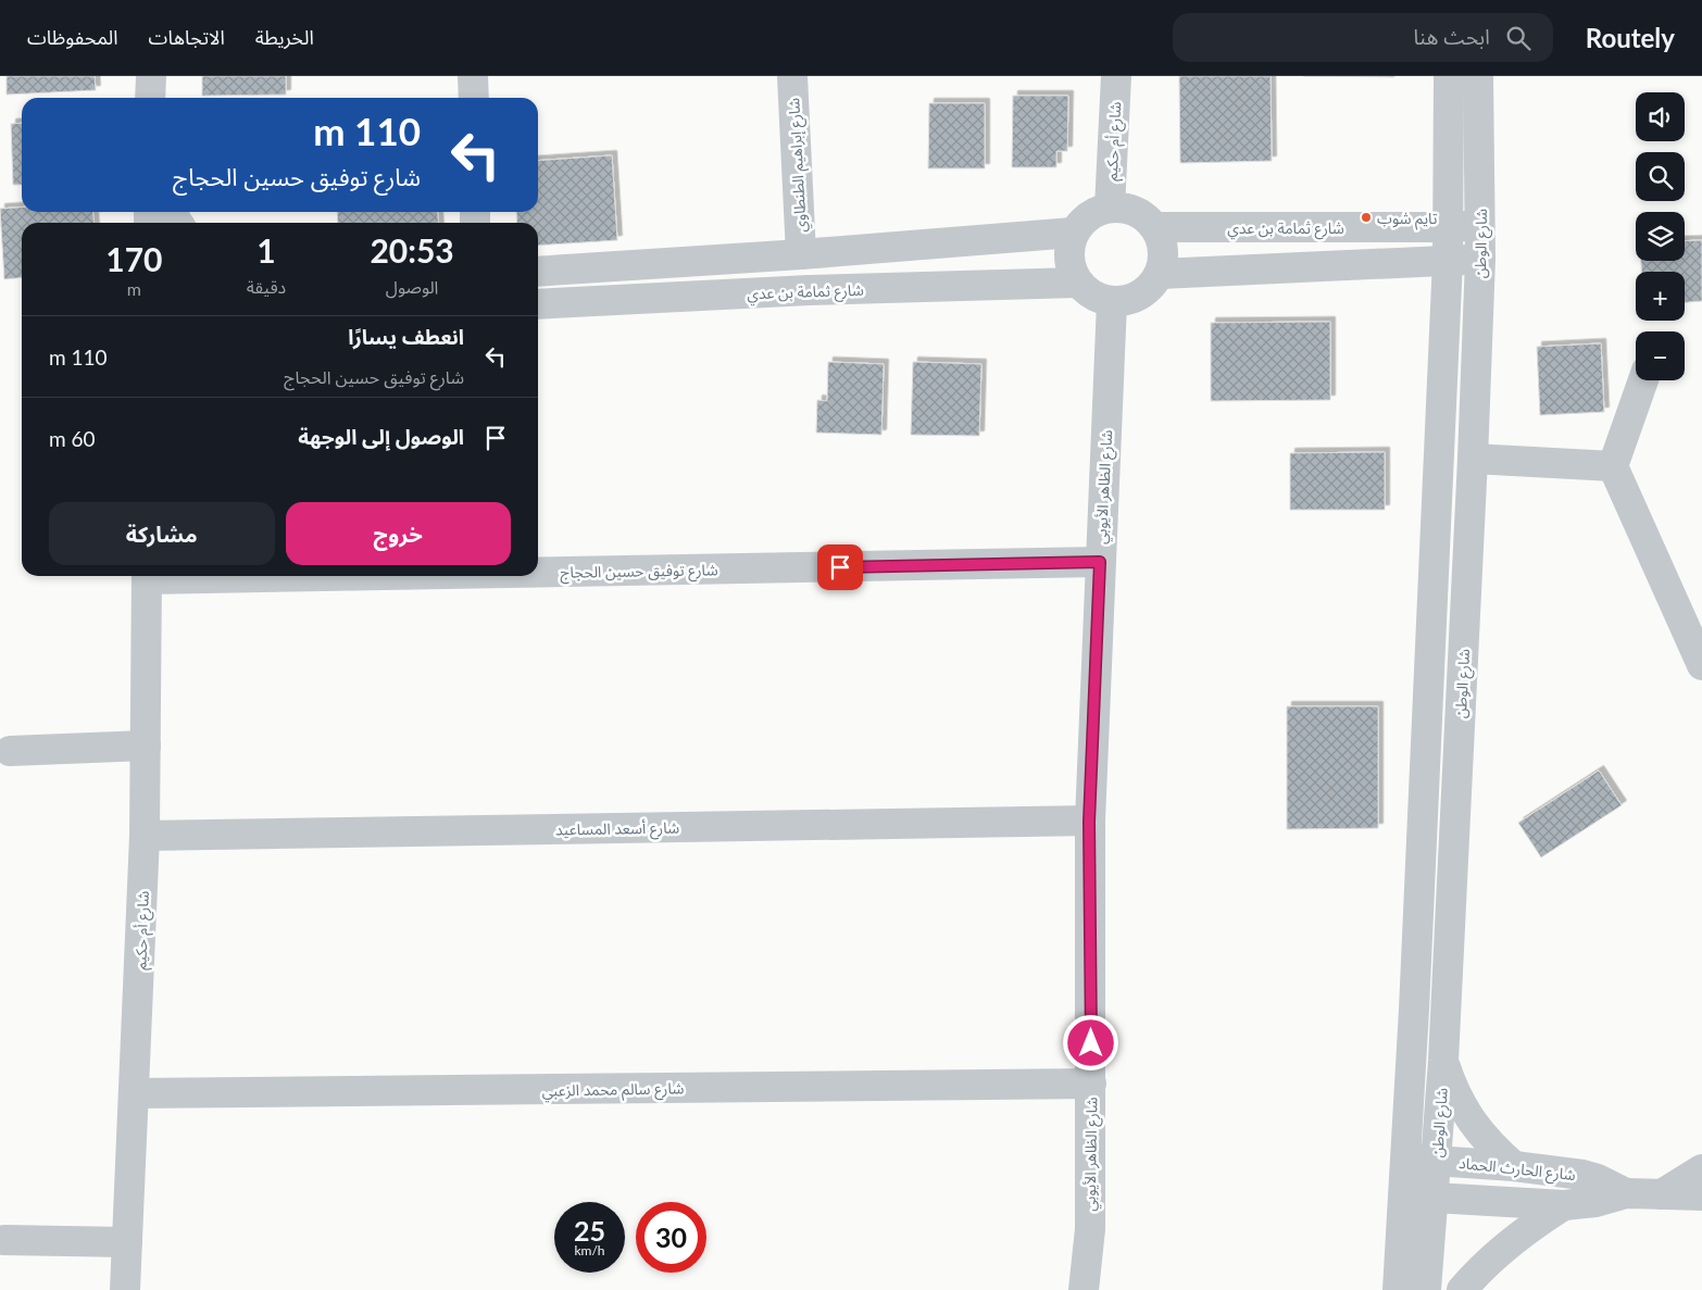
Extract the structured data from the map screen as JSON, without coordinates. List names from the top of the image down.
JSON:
{
  "streets": {
    "street": [
      "شارع أم حكيم",
      "شارع إبراهيم الطنطاوي",
      "شارع ثمامة بن عدي",
      "شارع الوطن",
      "شارع الظاهر الأيوبي",
      "شارع توفيق حسين الحجاج",
      "شارع أسعد المساعيد",
      "شارع سالم محمد الزعبي",
      "شارع الحارث الحماد"
    ]
  },
  "crossings": [
    ["شارع أم حكيم", "شارع ثمامة بن عدي"],
    ["شارع أم حكيم", "شارع الظاهر الأيوبي"],
    ["شارع أم حكيم", "شارع أسعد المساعيد"],
    ["شارع أم حكيم", "شارع سالم محمد الزعبي"],
    ["شارع ثمامة بن عدي", "شارع الوطن"],
    ["شارع ثمامة بن عدي", "شارع الظاهر الأيوبي"],
    ["شارع الوطن", "شارع الحارث الحماد"],
    ["شارع الظاهر الأيوبي", "شارع توفيق حسين الحجاج"],
    ["شارع الظاهر الأيوبي", "شارع أسعد المساعيد"],
    ["شارع الظاهر الأيوبي", "شارع سالم محمد الزعبي"]
  ],
  "places": ["تايم شوب"],
  "page": {
    "header": "Routely",
    "search": "ابحث هنا",
    "nav": ["الخريطة", "الاتجاهات", "المحفوظات"],
    "map_buttons": ["+", "−"],
    "turn": ["110 m", "شارع توفيق حسين الحجاج"],
    "eta": [
      "20:53",
      "الوصول",
      "1",
      "دقيقة",
      "170",
      "m"
    ],
    "list": [
      {
        "name": "انعطف يسارًا",
        "note": "شارع توفيق حسين الحجاج",
        "value": "110 m"
      },
      {
        "name": "الوصول إلى الوجهة",
        "value": "60 m"
      }
    ],
    "buttons": ["خروج", "مشاركة"],
    "speed": "25 km/h",
    "limit": "30"
  }
}
